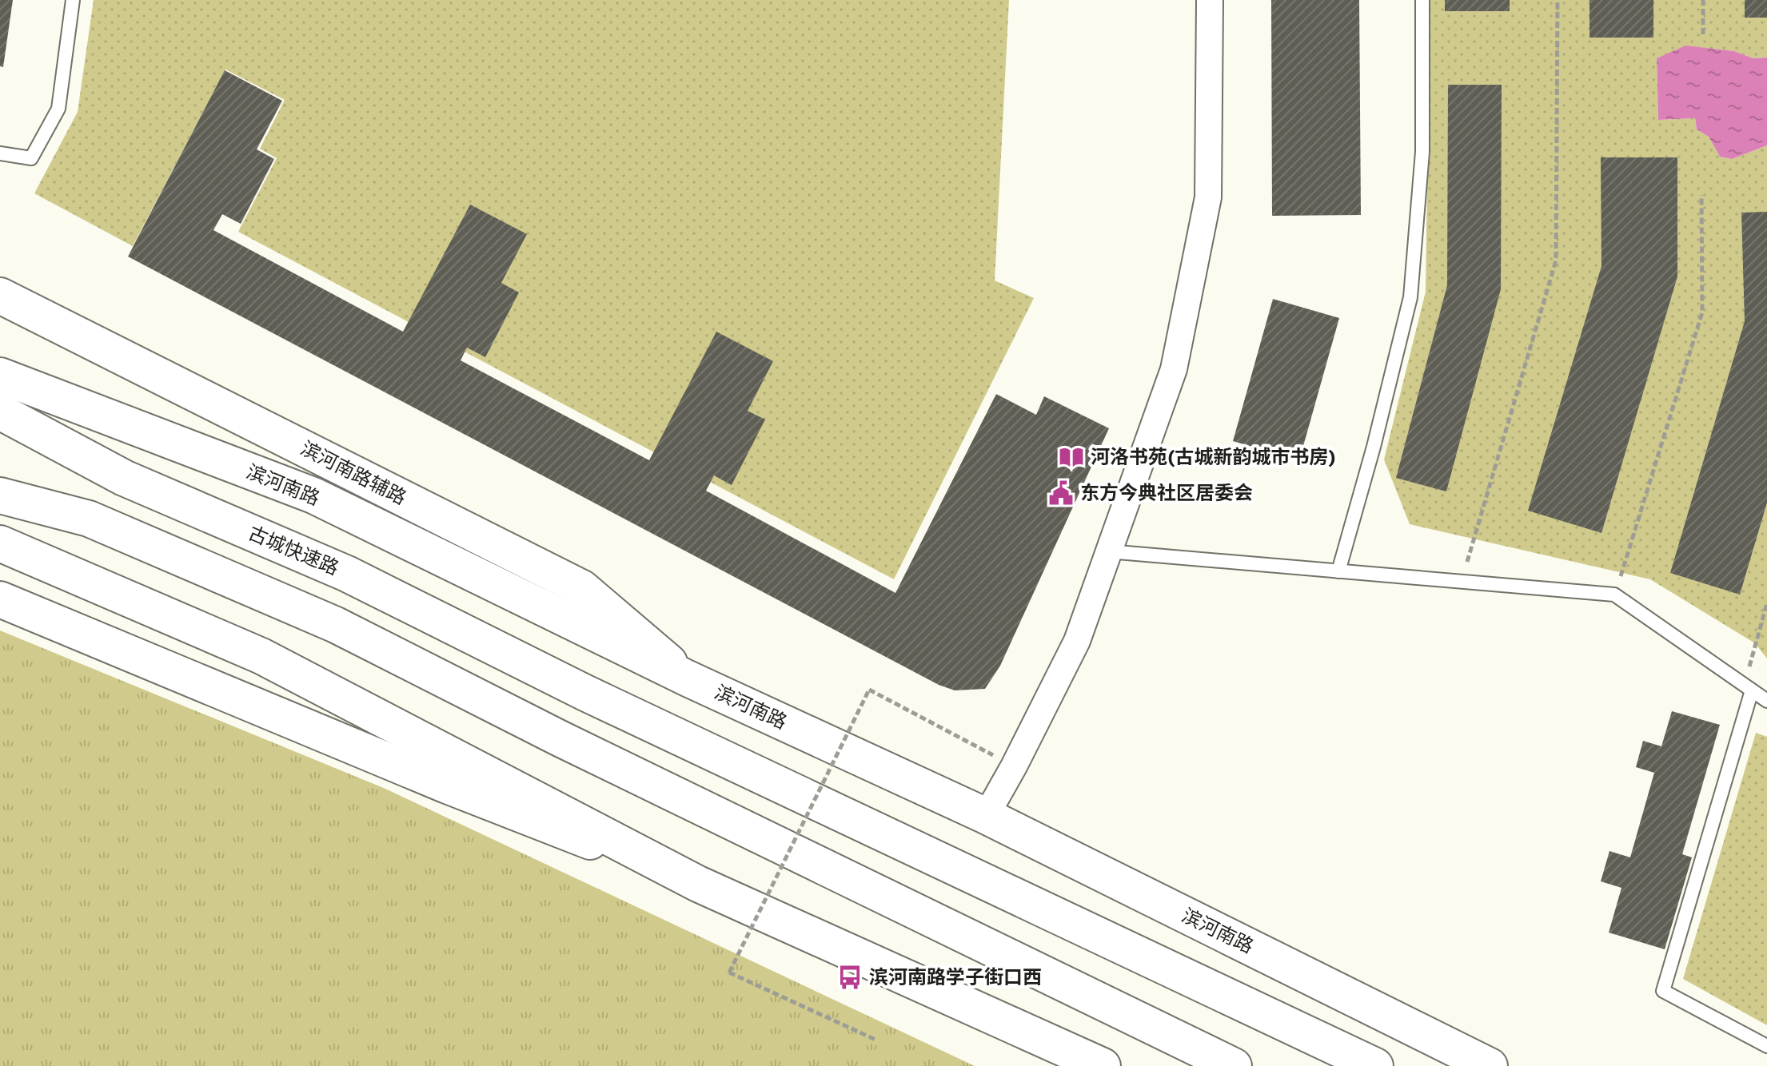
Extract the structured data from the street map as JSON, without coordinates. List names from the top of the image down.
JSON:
{
  "streets": {
    "main road": ["滨河南路辅路", "滨河南路", "古城快速路"]
  },
  "crossings": [
    ["滨河南路辅路", "滨河南路"]
  ],
  "places": {
    "library": ["河洛书苑(古城新韵城市书房)"],
    "public building": ["东方今典社区居委会"],
    "bus stop": ["滨河南路学子街口西"]
  }
}
